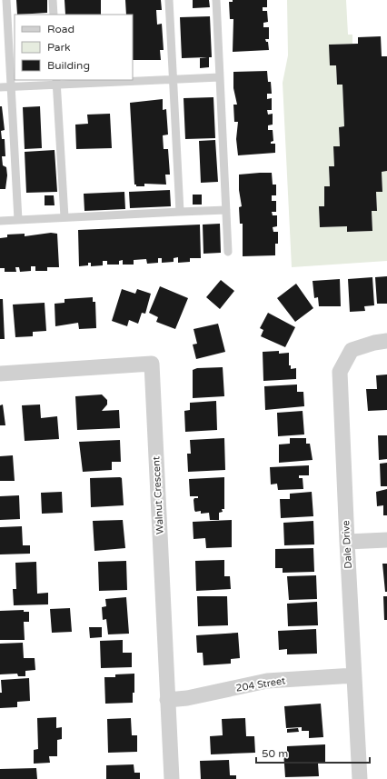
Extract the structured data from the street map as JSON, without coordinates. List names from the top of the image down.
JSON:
{
  "streets": {
    "street": ["Walnut Crescent", "Dale Drive", "204 Street"]
  },
  "crossings": [
    ["Walnut Crescent", "204 Street"],
    ["Dale Drive", "204 Street"]
  ],
  "legend": ["Road", "Park", "Building"],
  "scale_bar": "50 m"
}
